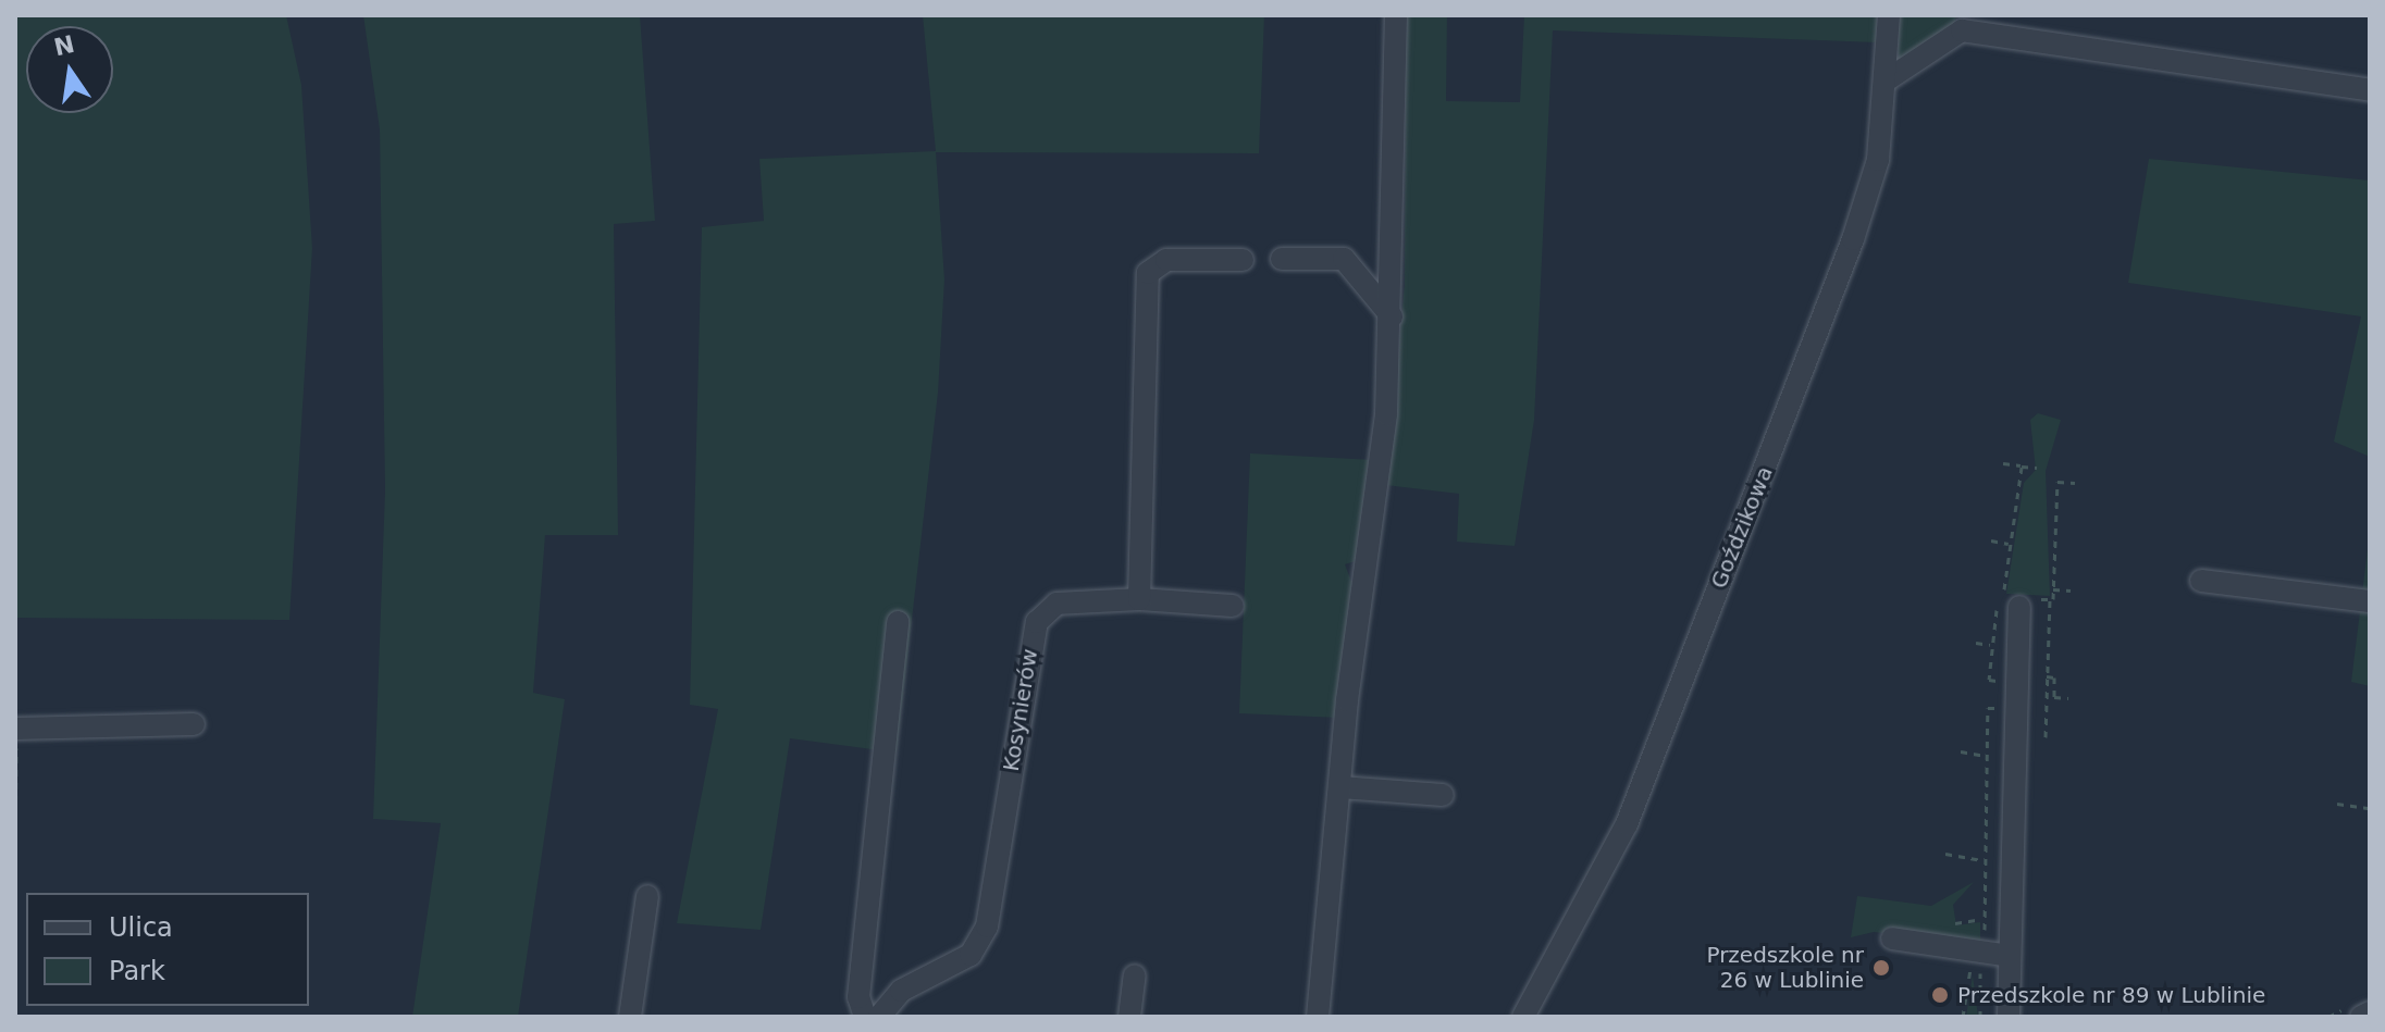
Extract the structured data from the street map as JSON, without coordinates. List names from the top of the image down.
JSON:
{
  "streets": {
    "street": ["Goździkowa", "Kosynierów"]
  },
  "places": ["Przedszkole nr 26 w Lublinie", "Przedszkole nr 89 w Lublinie"],
  "legend": ["Ulica", "Park"],
  "north": "top"
}
